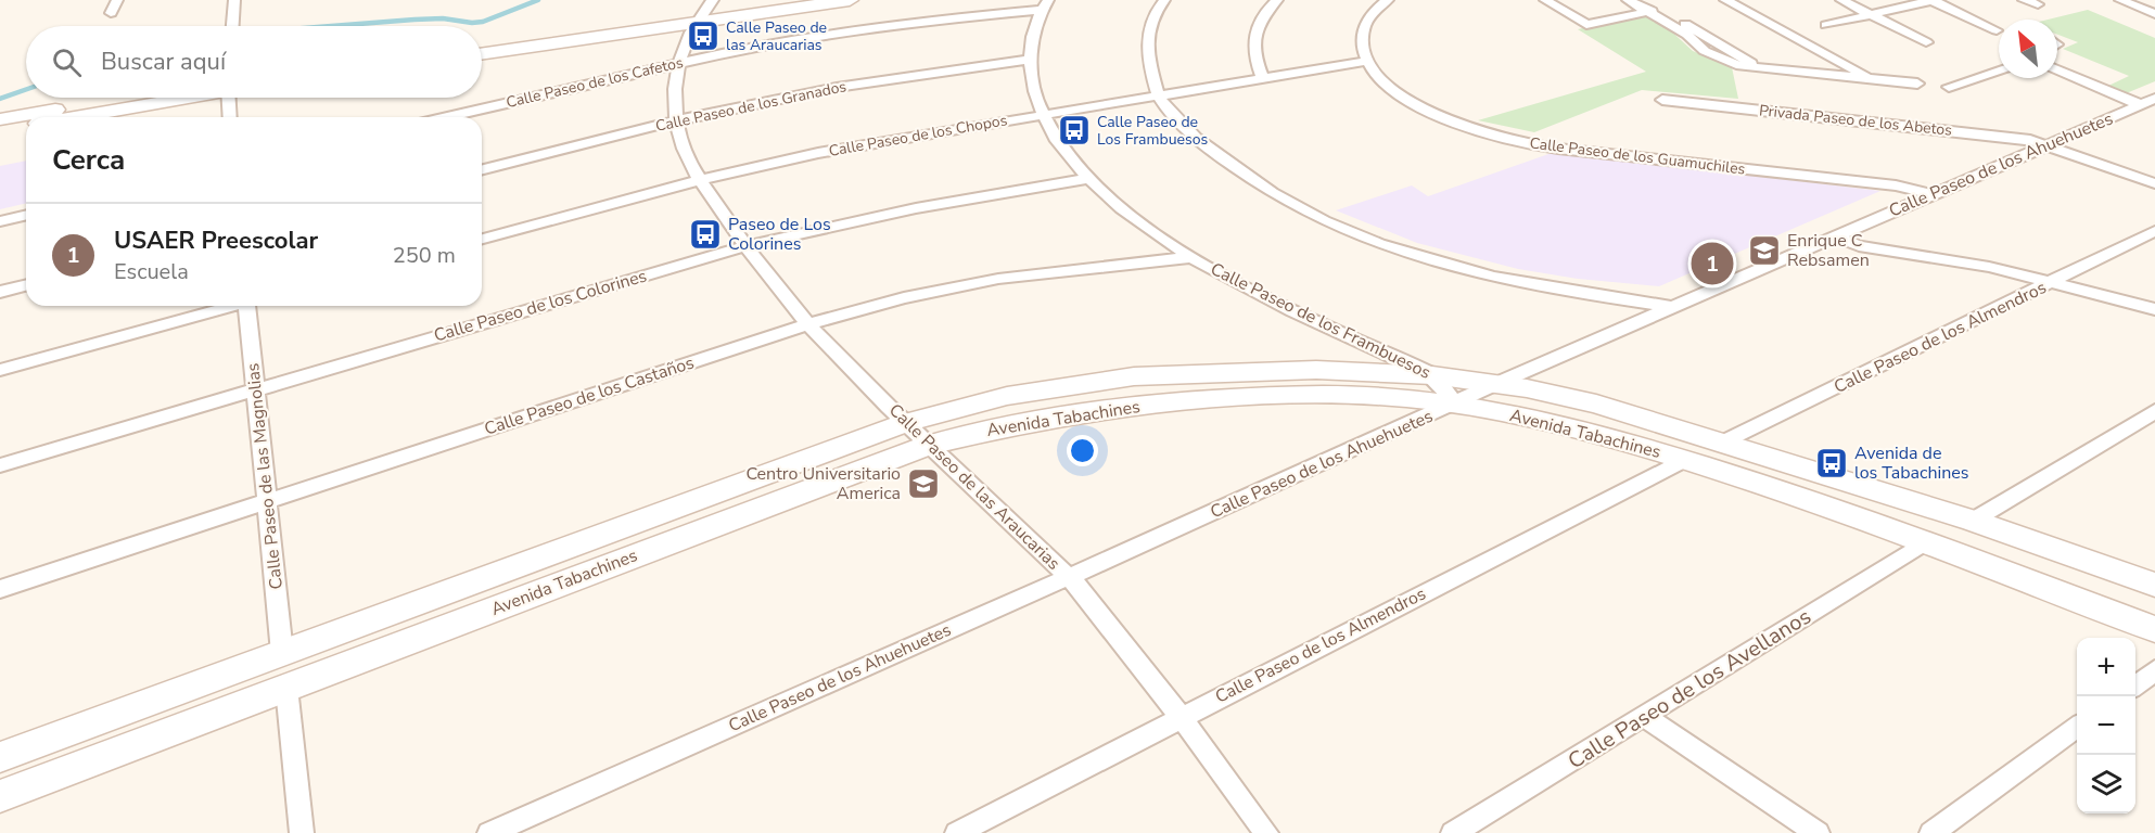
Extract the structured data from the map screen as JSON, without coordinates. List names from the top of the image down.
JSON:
{
  "streets": {
    "street": [
      "Calle Paseo de los Cafetos",
      "Calle Paseo de los Granados",
      "Privada Paseo de los Abetos",
      "Calle Paseo de los Chopos",
      "Calle Paseo de los Guamuchiles",
      "Calle Paseo de los Ahuehuetes",
      "Calle Paseo de los Colorines",
      "Calle Paseo de los Frambuesos",
      "Calle Paseo de los Almendros",
      "Calle Paseo de los Castaños",
      "Avenida Tabachines",
      "Calle Paseo de las Magnolias",
      "Calle Paseo de las Araucarias",
      "Calle Paseo de los Avellanos"
    ]
  },
  "crossings": [
    ["Calle Paseo de los Cafetos", "Calle Paseo de los Frambuesos"],
    ["Calle Paseo de los Cafetos", "Calle Paseo de las Araucarias"],
    ["Calle Paseo de los Granados", "Calle Paseo de los Frambuesos"],
    ["Calle Paseo de los Granados", "Calle Paseo de las Araucarias"],
    ["Privada Paseo de los Abetos", "Calle Paseo de los Ahuehuetes"],
    ["Calle Paseo de los Chopos", "Calle Paseo de los Guamuchiles"],
    ["Calle Paseo de los Chopos", "Calle Paseo de los Frambuesos"],
    ["Calle Paseo de los Chopos", "Calle Paseo de las Araucarias"],
    ["Calle Paseo de los Guamuchiles", "Calle Paseo de los Ahuehuetes"],
    ["Calle Paseo de los Ahuehuetes", "Calle Paseo de los Frambuesos"],
    ["Calle Paseo de los Ahuehuetes", "Avenida Tabachines"],
    ["Calle Paseo de los Ahuehuetes", "Calle Paseo de las Araucarias"],
    ["Calle Paseo de los Colorines", "Calle Paseo de los Frambuesos"],
    ["Calle Paseo de los Colorines", "Calle Paseo de las Magnolias"],
    ["Calle Paseo de los Colorines", "Calle Paseo de las Araucarias"],
    ["Calle Paseo de los Frambuesos", "Calle Paseo de los Castaños"],
    ["Calle Paseo de los Frambuesos", "Avenida Tabachines"],
    ["Calle Paseo de los Almendros", "Avenida Tabachines"],
    ["Calle Paseo de los Almendros", "Calle Paseo de las Araucarias"],
    ["Calle Paseo de los Castaños", "Calle Paseo de las Magnolias"],
    ["Calle Paseo de los Castaños", "Calle Paseo de las Araucarias"],
    ["Avenida Tabachines", "Calle Paseo de las Magnolias"],
    ["Avenida Tabachines", "Calle Paseo de las Araucarias"],
    ["Avenida Tabachines", "Calle Paseo de los Avellanos"]
  ],
  "places": {
    "bus stop": [
      "Calle Paseo de las Araucarias",
      "Calle Paseo de Los Frambuesos",
      "Paseo de Los Colorines",
      "Avenida de los Tabachines"
    ],
    "school or university": ["Enrique C Rebsamen", "Centro Universitario America"]
  },
  "north": "top left",
  "page": {
    "search": "Buscar aquí",
    "heading": "Cerca",
    "list": [
      {
        "mark": "1",
        "name": "USAER Preescolar",
        "note": "Escuela",
        "value": "250 m"
      }
    ],
    "pins": "1",
    "map_buttons": ["+", "−"]
  }
}
